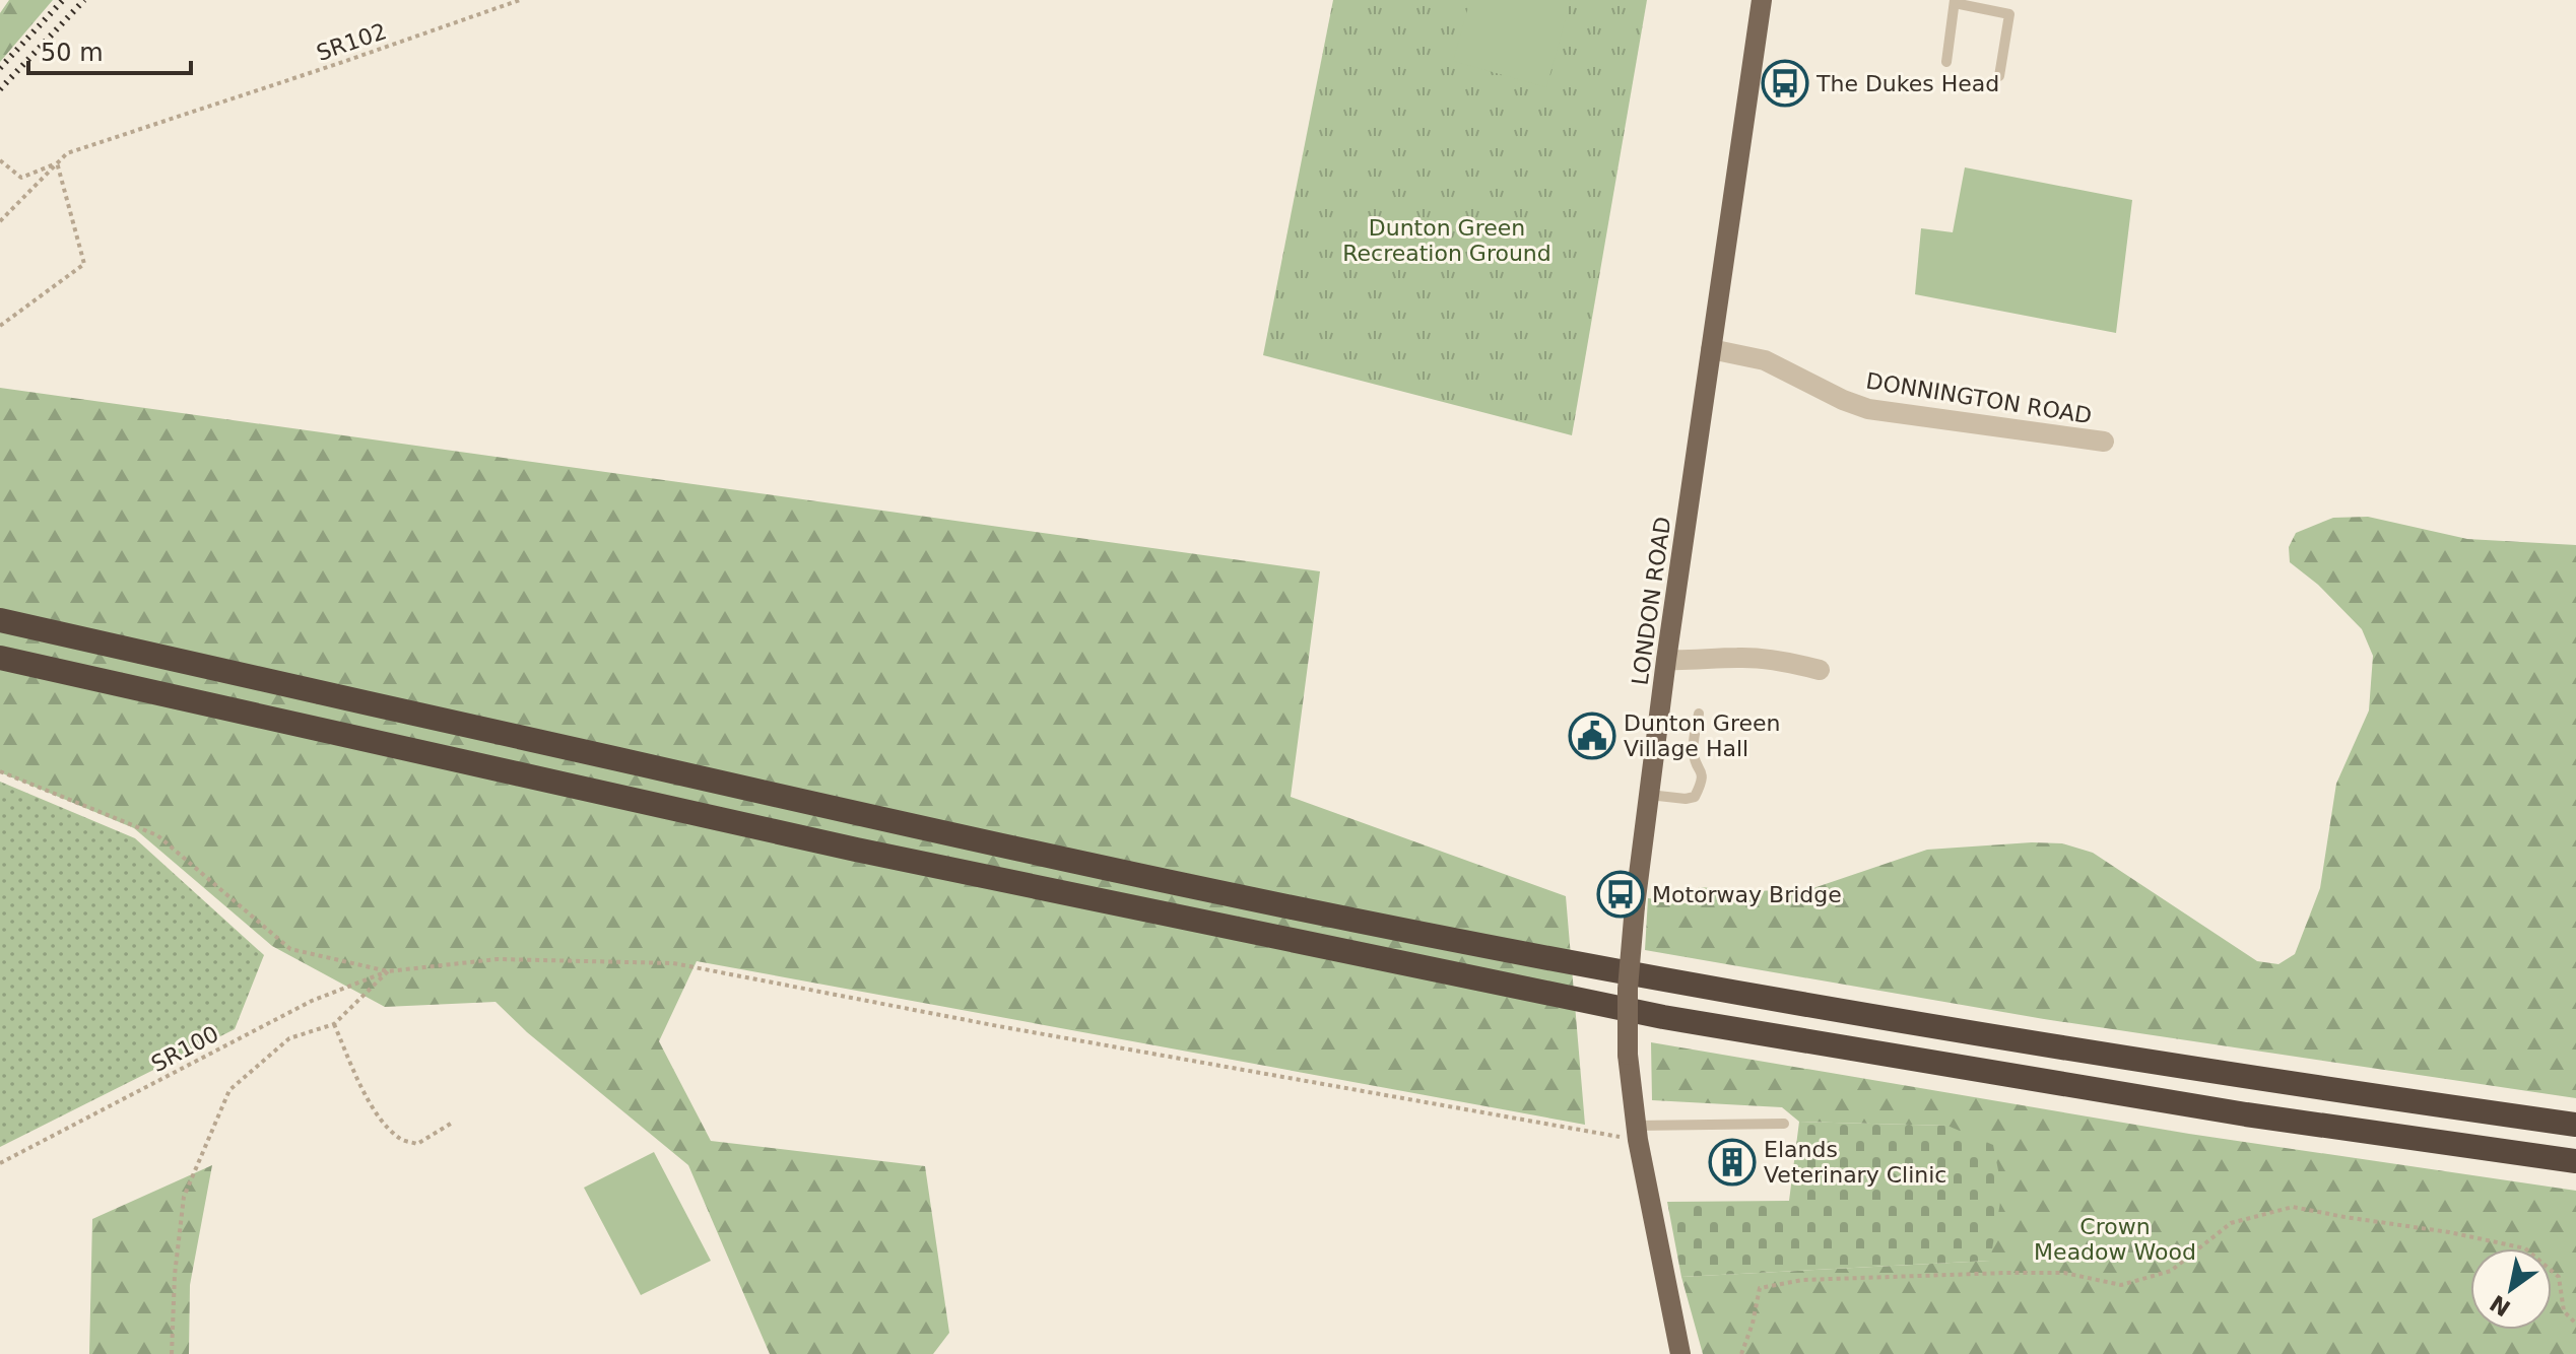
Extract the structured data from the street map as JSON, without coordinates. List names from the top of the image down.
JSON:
{
  "streets": {
    "main road": ["LONDON ROAD"],
    "street": ["DONNINGTON ROAD"],
    "path": ["SR102", "SR100"]
  },
  "crossings": [
    ["DONNINGTON ROAD", "LONDON ROAD"]
  ],
  "parks": ["Dunton Green Recreation Ground", "Crown Meadow Wood"],
  "places": {
    "bus stop": ["The Dukes Head", "Motorway Bridge"],
    "public building": ["Dunton Green Village Hall"],
    "building": ["Elands Veterinary Clinic"]
  },
  "scale_bar": "50 m",
  "north": "bottom left"
}
